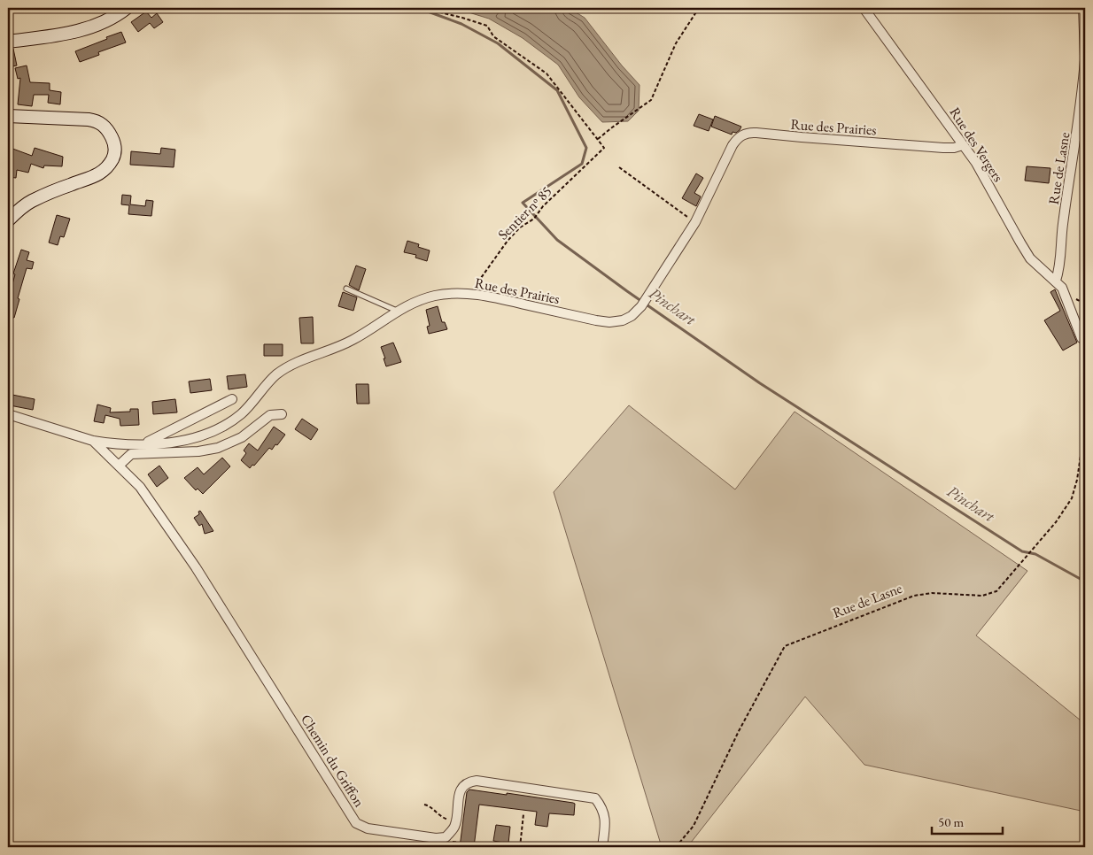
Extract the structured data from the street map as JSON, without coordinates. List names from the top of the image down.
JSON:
{
  "streets": {
    "street": [
      "Rue des Prairies",
      "Rue des Vergers",
      "Rue de Lasne",
      "Chemin du Griffon"
    ],
    "path": ["Sentier nᵒ 85"]
  },
  "crossings": [
    ["Rue des Prairies", "Rue des Vergers"],
    ["Rue des Prairies", "Sentier nᵒ 85"],
    ["Rue des Prairies", "Chemin du Griffon"],
    ["Rue des Vergers", "Rue de Lasne"]
  ],
  "water": ["Pinchart"],
  "scale_bar": "50 m"
}
